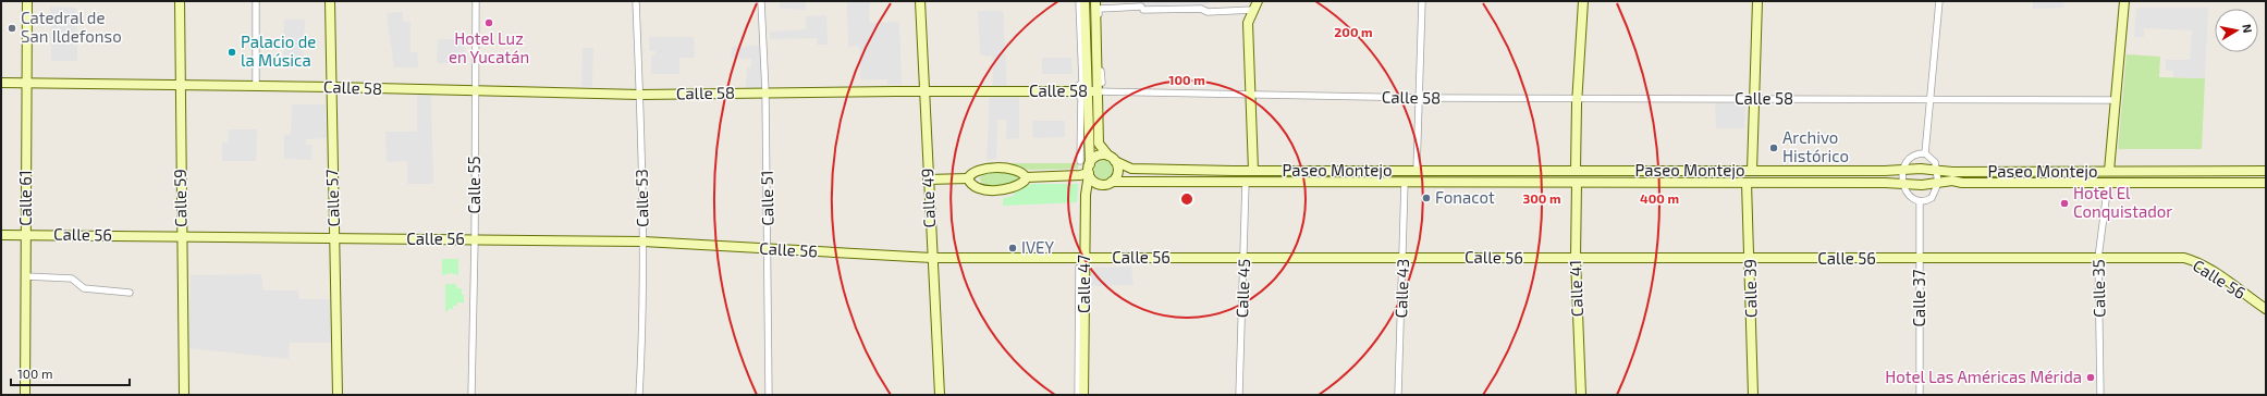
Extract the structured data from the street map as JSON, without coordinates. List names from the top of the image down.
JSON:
{
  "streets": {
    "street": [
      "Calle 58",
      "Paseo Montejo",
      "Calle 55",
      "Calle 61",
      "Calle 59",
      "Calle 57",
      "Calle 53",
      "Calle 51",
      "Calle 49",
      "Calle 56",
      "Calle 47",
      "Calle 45",
      "Calle 43",
      "Calle 41",
      "Calle 39",
      "Calle 35",
      "Calle 37"
    ]
  },
  "crossings": [
    ["Calle 58", "Calle 55"],
    ["Calle 58", "Calle 61"],
    ["Calle 58", "Calle 59"],
    ["Calle 58", "Calle 57"],
    ["Calle 58", "Calle 53"],
    ["Calle 58", "Calle 51"],
    ["Calle 58", "Calle 49"],
    ["Calle 58", "Calle 47"],
    ["Paseo Montejo", "Calle 47"],
    ["Paseo Montejo", "Calle 45"],
    ["Paseo Montejo", "Calle 43"],
    ["Paseo Montejo", "Calle 41"],
    ["Paseo Montejo", "Calle 39"],
    ["Paseo Montejo", "Calle 35"],
    ["Calle 55", "Calle 56"],
    ["Calle 61", "Calle 56"],
    ["Calle 59", "Calle 56"],
    ["Calle 57", "Calle 56"],
    ["Calle 53", "Calle 56"],
    ["Calle 51", "Calle 56"],
    ["Calle 49", "Calle 56"],
    ["Calle 56", "Calle 47"],
    ["Calle 56", "Calle 45"],
    ["Calle 56", "Calle 43"],
    ["Calle 56", "Calle 41"],
    ["Calle 56", "Calle 39"],
    ["Calle 56", "Calle 35"],
    ["Calle 56", "Calle 37"]
  ],
  "places": [
    "Hotel Luz en Yucatán",
    "Catedral de San Ildefonso",
    "Palacio de la Música",
    "Archivo Histórico",
    "Fonacot",
    "Hotel El Conquistador",
    "IVEY",
    "Hotel Las Américas Mérida"
  ],
  "scale_bar": "100 m",
  "north": "right",
  "rings": [
    "200 m",
    "100 m",
    "300 m",
    "400 m"
  ]
}
